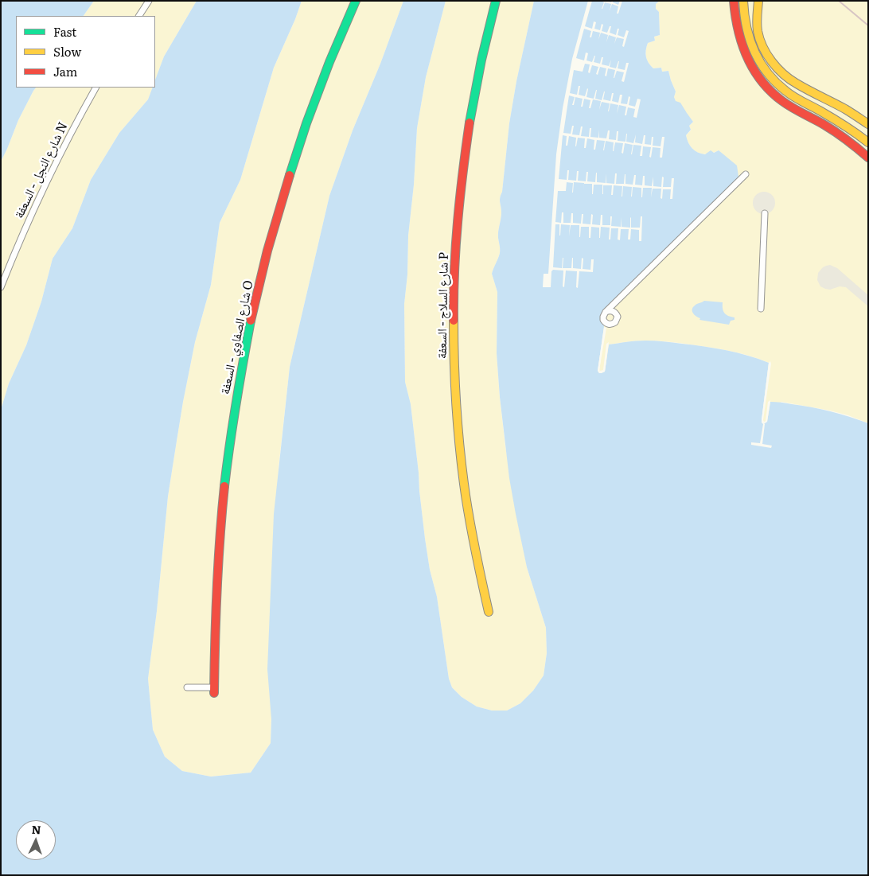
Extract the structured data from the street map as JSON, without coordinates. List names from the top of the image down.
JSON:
{
  "streets": {
    "street": ["شارع النجل - السعفة N", "شارع السلاج - السعفة P", "شارع الصفاوي - السعفة O"]
  },
  "legend": ["Fast", "Slow", "Jam"],
  "north": "top"
}
